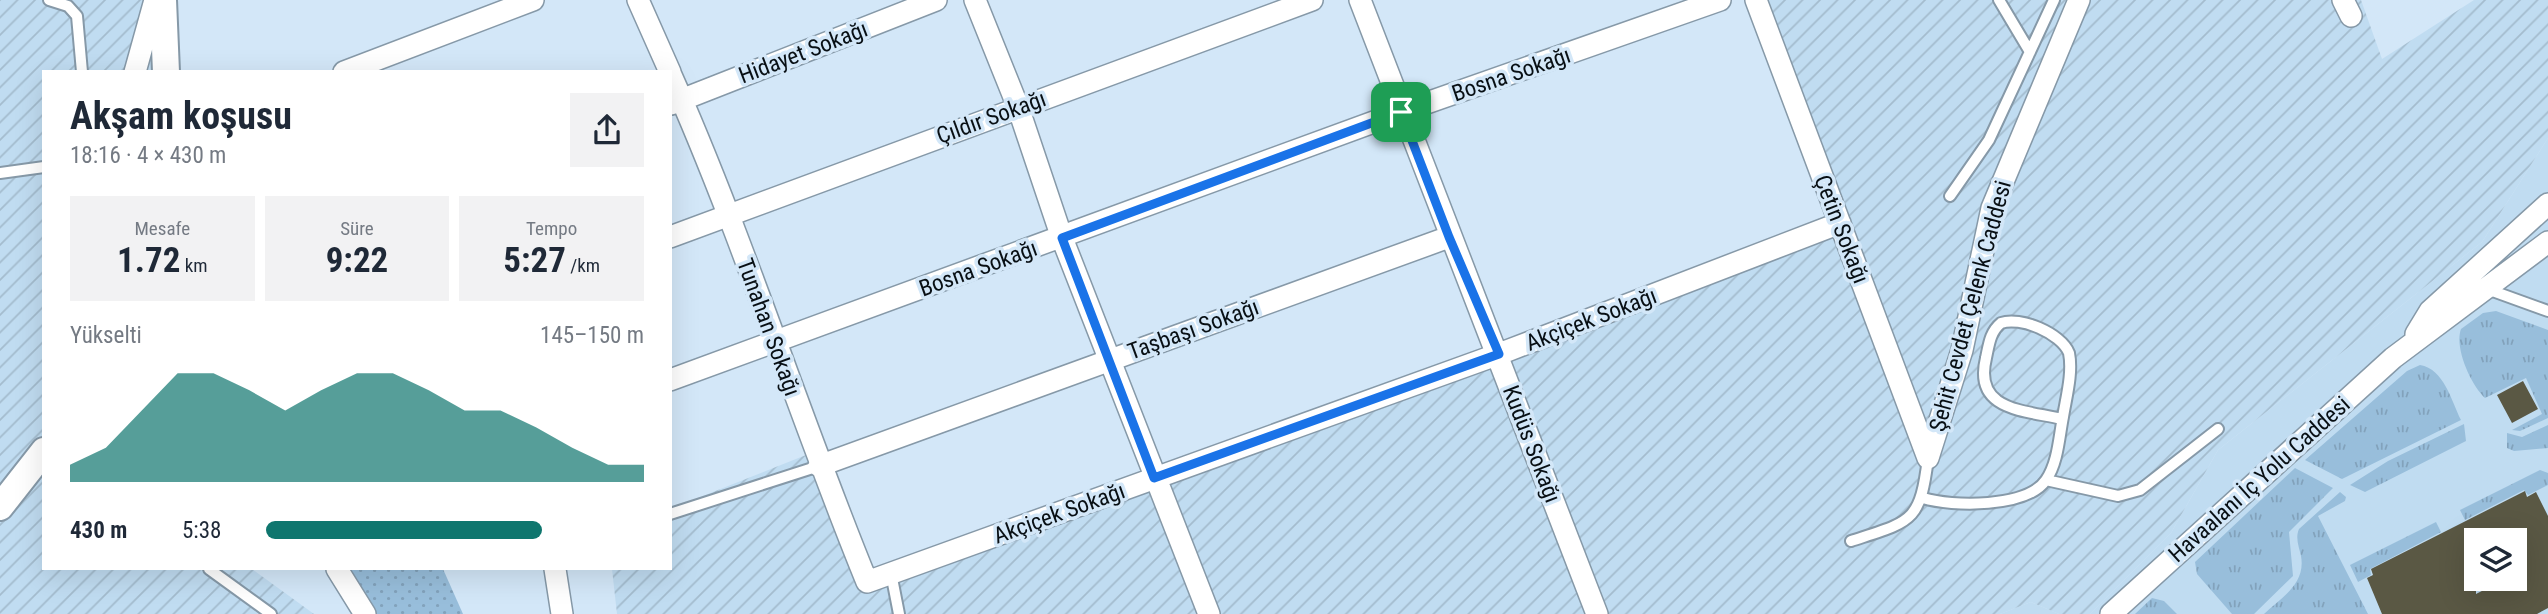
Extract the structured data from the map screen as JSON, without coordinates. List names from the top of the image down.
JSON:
{
  "streets": {
    "street": [
      "Hidayet Sokağı",
      "Bosna Sokağı",
      "Çıldır Sokağı",
      "Çetin Sokağı",
      "Şehit Cevdet Çelenk Caddesi",
      "Akçiçek Sokağı",
      "Tunahan Sokağı",
      "Taşbaşı Sokağı",
      "Kudüs Sokağı",
      "Havaalanı İç Yolu Caddesi"
    ]
  },
  "crossings": [
    ["Hidayet Sokağı", "Tunahan Sokağı"],
    ["Bosna Sokağı", "Tunahan Sokağı"],
    ["Bosna Sokağı", "Kudüs Sokağı"],
    ["Çıldır Sokağı", "Tunahan Sokağı"],
    ["Çetin Sokağı", "Şehit Cevdet Çelenk Caddesi"],
    ["Çetin Sokağı", "Akçiçek Sokağı"],
    ["Akçiçek Sokağı", "Tunahan Sokağı"],
    ["Akçiçek Sokağı", "Kudüs Sokağı"],
    ["Tunahan Sokağı", "Taşbaşı Sokağı"],
    ["Taşbaşı Sokağı", "Kudüs Sokağı"]
  ],
  "page": {
    "heading": ["Akşam koşusu", "18:16 · 4 × 430 m"],
    "stats": [
      ["Mesafe", "1.72 km"],
      ["Süre", "9:22"],
      ["Tempo", "5:27 /km"]
    ],
    "chart": ["Yükselti", "145–150 m"],
    "list": [
      {
        "name": "430 m",
        "note": "5:38"
      }
    ]
  }
}
